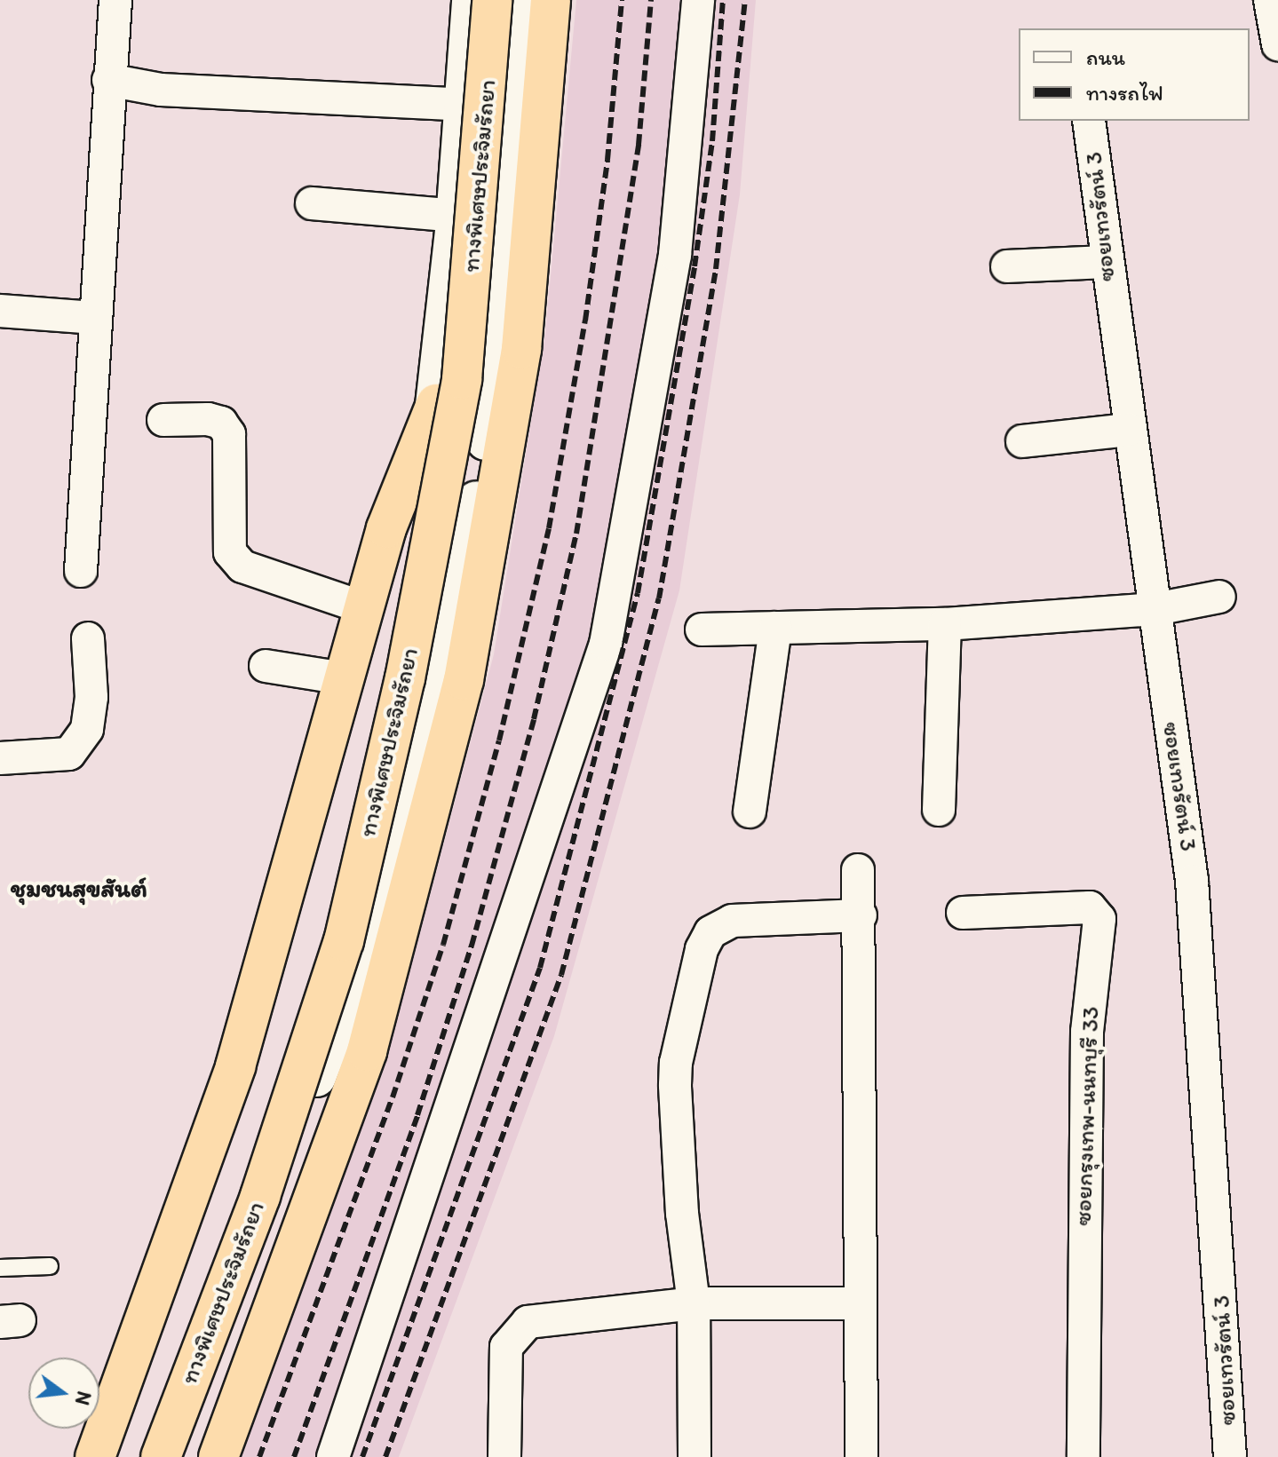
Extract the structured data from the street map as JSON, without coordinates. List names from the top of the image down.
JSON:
{
  "streets": {
    "highway": ["ทางพิเศษประจิมรัถยา"],
    "street": ["ซอยเทวรัตน์ 3", "ซอยกรุงเทพ-นนทบุรี 33"]
  },
  "districts": ["ชุมชนสุขสันต์"],
  "legend": ["ถนน", "ทางรถไฟ"],
  "north": "right"
}
